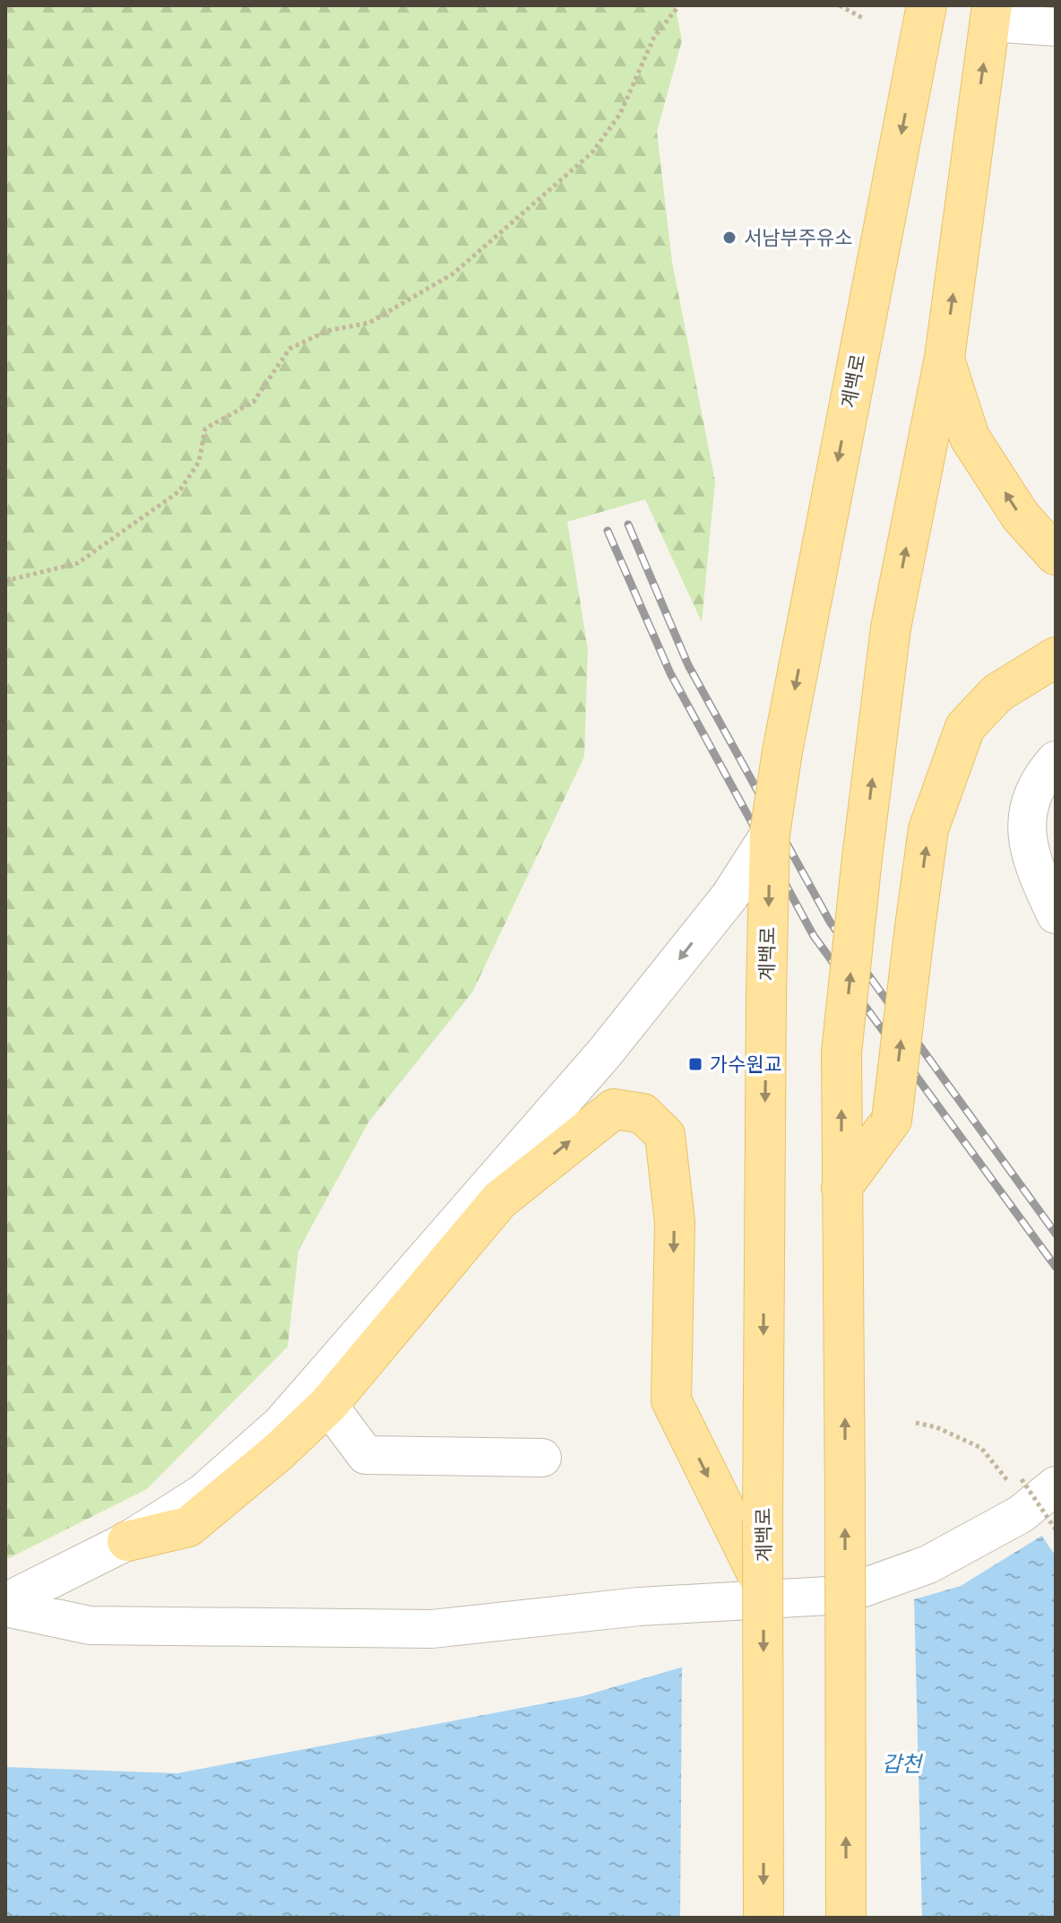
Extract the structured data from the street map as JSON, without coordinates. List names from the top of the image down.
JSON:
{
  "streets": {
    "main road": ["계백로"]
  },
  "water": ["갑천"],
  "places": {
    "other": ["서남부주유소"],
    "transit": ["가수원교"]
  }
}
